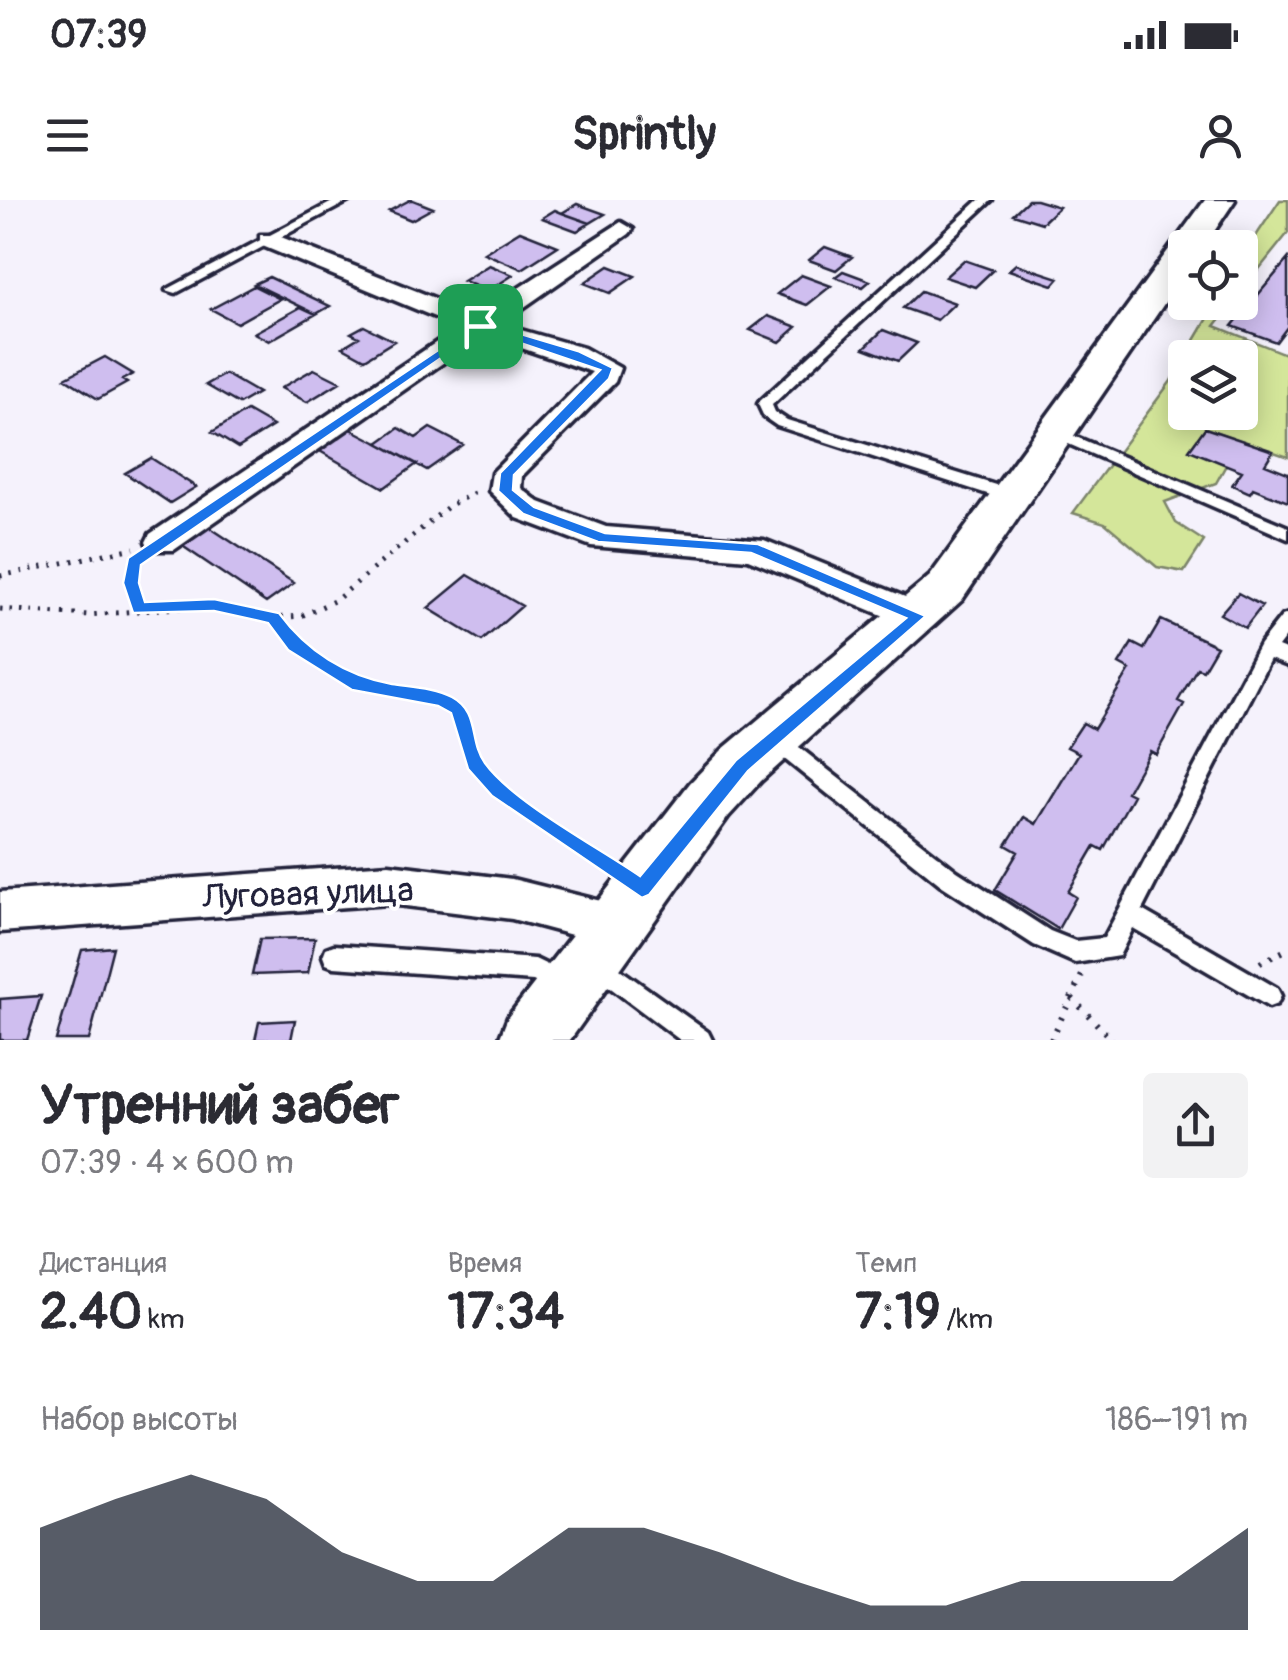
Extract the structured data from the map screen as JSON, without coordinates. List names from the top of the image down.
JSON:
{
  "streets": {
    "street": ["Луговая улица"]
  },
  "page": {
    "status": "07:39",
    "header": "Sprintly",
    "heading": ["Утренний забег", "07:39 · 4 × 600 m"],
    "stats": [
      ["Дистанция", "2.40 km"],
      ["Время", "17:34"],
      ["Темп", "7:19 /km"]
    ],
    "chart": ["Набор высоты", "186–191 m"]
  }
}
